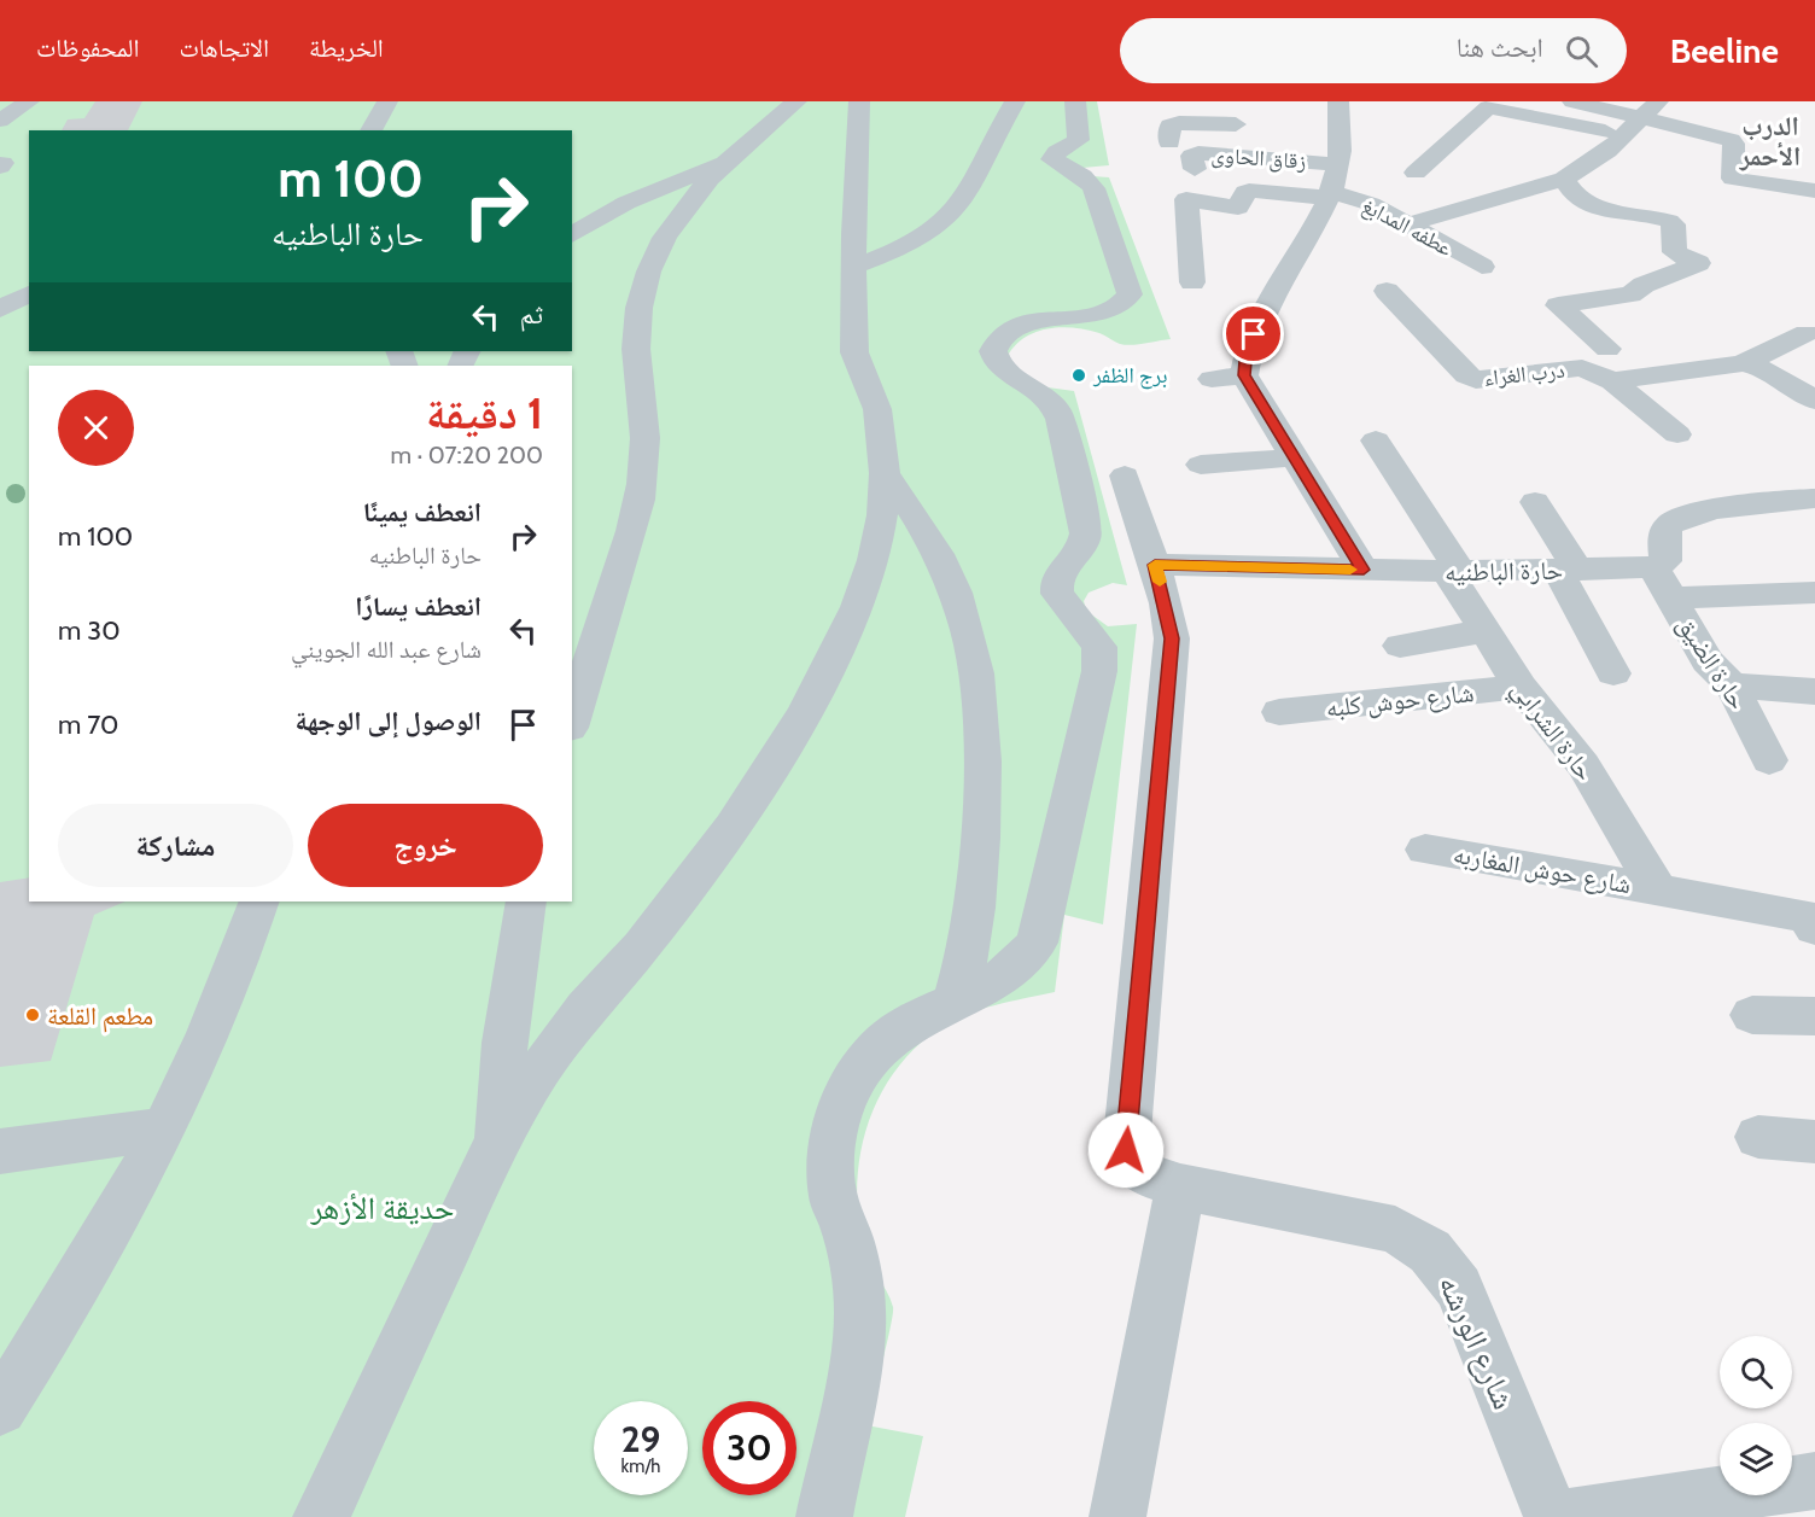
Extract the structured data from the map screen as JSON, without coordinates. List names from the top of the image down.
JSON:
{
  "streets": {
    "street": [
      "زقاق الحاوى",
      "عطفه المدابغ",
      "درب الغراء",
      "حارة الباطنيه",
      "حارة الضيق",
      "شارع حوش كلبه",
      "حارة الشرابي",
      "شارع حوش المغاربه",
      "شارع الورشه"
    ]
  },
  "crossings": [
    ["حارة الباطنيه", "حارة الضيق"],
    ["حارة الباطنيه", "حارة الشرابي"],
    ["حارة الباطنيه", "شارع الورشه"],
    ["شارع حوش كلبه", "حارة الشرابي"],
    ["حارة الشرابي", "شارع حوش المغاربه"]
  ],
  "districts": ["الدرب الأحمر"],
  "parks": ["حديقة الأزهر"],
  "places": ["برج الظفر", "مطعم القلعة"],
  "page": {
    "header": "Beeline",
    "search": "ابحث هنا",
    "nav": ["الخريطة", "الاتجاهات", "المحفوظات"],
    "turn": ["100 m", "حارة الباطنيه"],
    "then": "ثم",
    "heading": ["1 دقيقة", "200 m · 07:20"],
    "list": [
      {
        "name": "انعطف يمينًا",
        "note": "حارة الباطنيه",
        "value": "100 m"
      },
      {
        "name": "انعطف يسارًا",
        "note": "شارع عبد الله الجويني",
        "value": "30 m"
      },
      {
        "name": "الوصول إلى الوجهة",
        "value": "70 m"
      }
    ],
    "buttons": ["خروج", "مشاركة"],
    "speed": "29 km/h",
    "limit": "30"
  }
}
